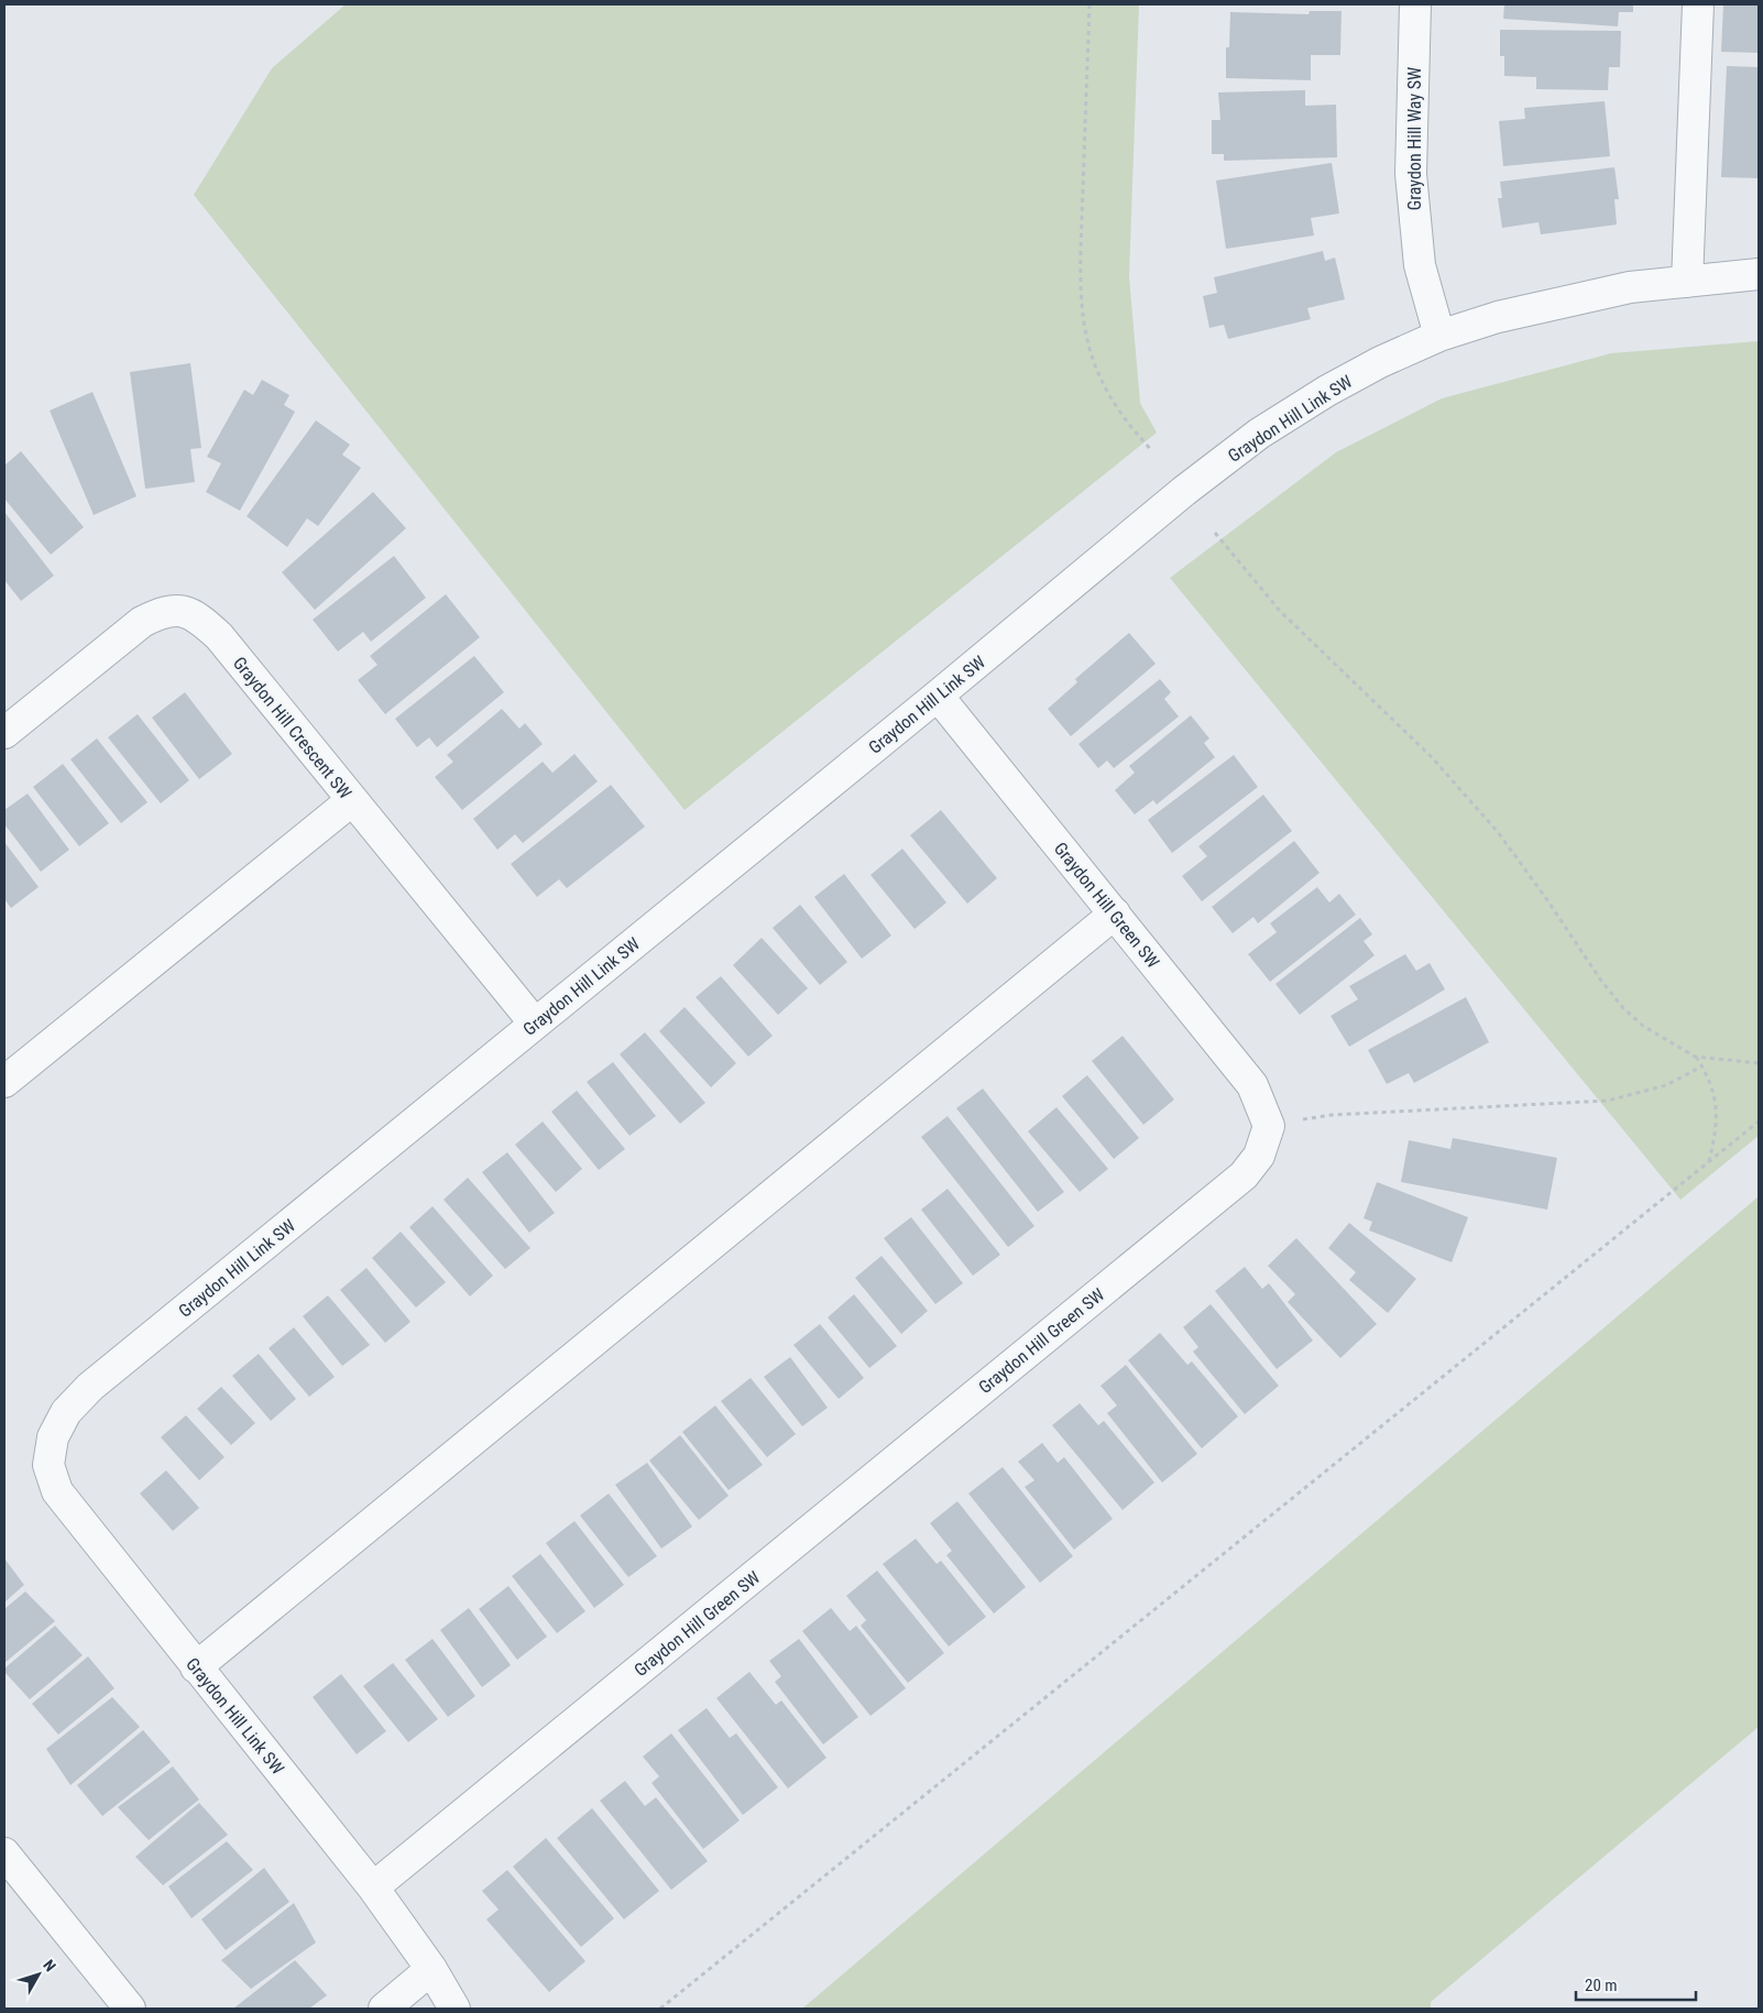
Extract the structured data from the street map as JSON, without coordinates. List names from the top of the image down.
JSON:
{
  "streets": {
    "street": [
      "Graydon Hill Way SW",
      "Graydon Hill Link SW",
      "Graydon Hill Crescent SW",
      "Graydon Hill Green SW"
    ]
  },
  "crossings": [
    ["Graydon Hill Way SW", "Graydon Hill Link SW"],
    ["Graydon Hill Link SW", "Graydon Hill Crescent SW"],
    ["Graydon Hill Link SW", "Graydon Hill Green SW"]
  ],
  "scale_bar": "20 m",
  "north": "top right"
}
